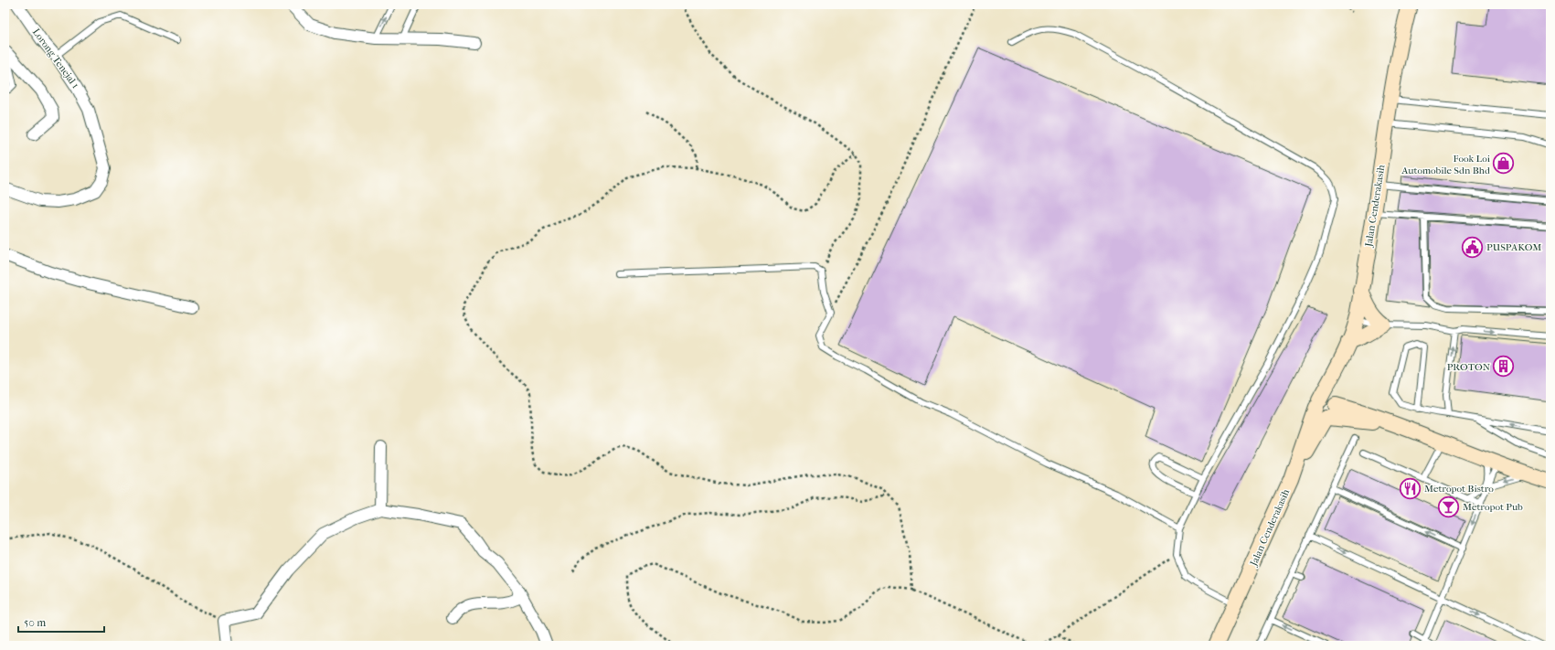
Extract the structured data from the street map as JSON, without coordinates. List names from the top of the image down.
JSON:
{
  "streets": {
    "street": ["Lorong Tenejal 1", "Jalan Cenderakasih"]
  },
  "places": {
    "shop": ["Fook Loi Automobile Sdn Bhd"],
    "public building": ["PUSPAKOM"],
    "building": ["PROTON"],
    "restaurant": ["Metropot Bistro"],
    "bar": ["Metropot Pub"]
  },
  "scale_bar": "50 m"
}
